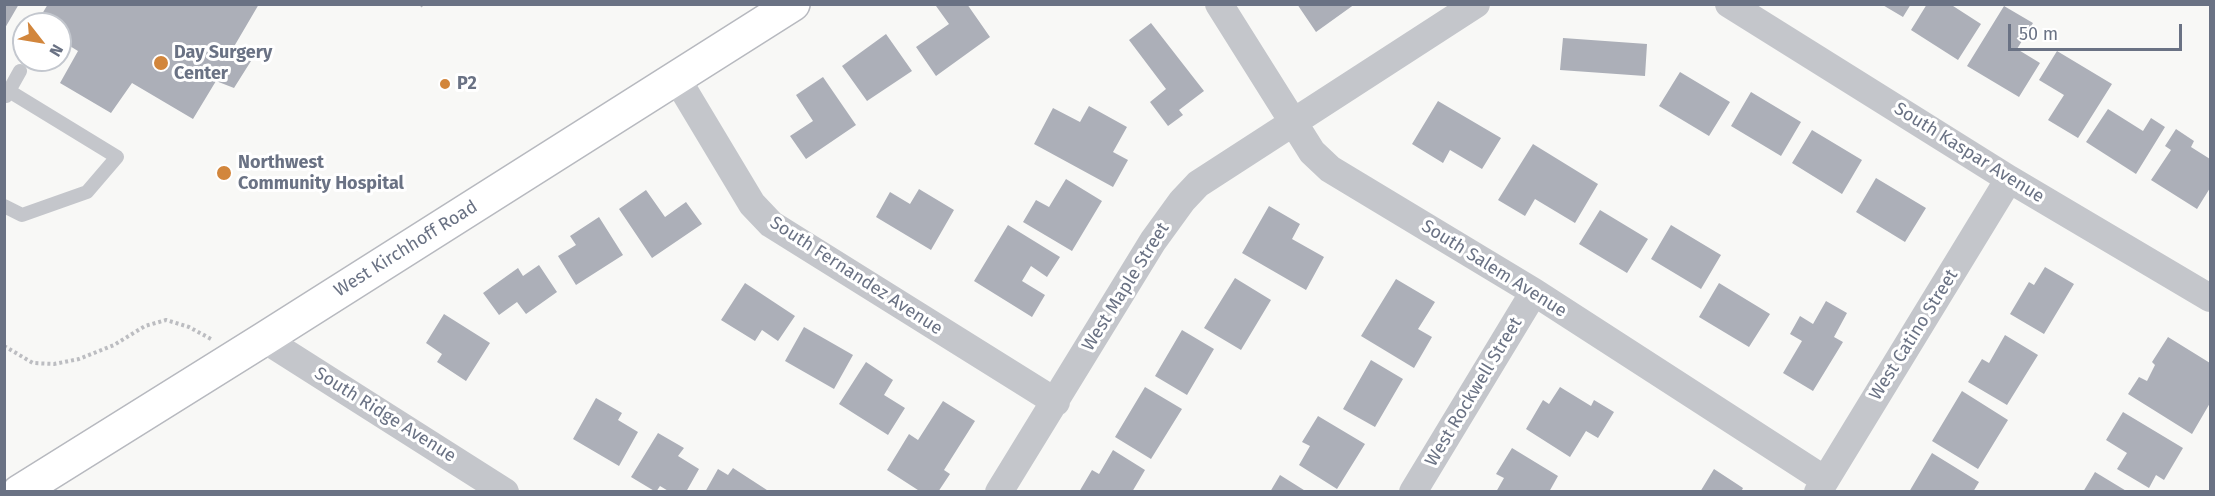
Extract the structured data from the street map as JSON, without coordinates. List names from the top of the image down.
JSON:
{
  "streets": {
    "main road": ["West Kirchhoff Road"],
    "street": [
      "South Kaspar Avenue",
      "South Salem Avenue",
      "South Fernandez Avenue",
      "West Maple Street",
      "West Catino Street",
      "West Rockwell Street",
      "South Ridge Avenue"
    ]
  },
  "crossings": [
    ["South Kaspar Avenue", "West Catino Street"],
    ["West Kirchhoff Road", "South Fernandez Avenue"],
    ["West Kirchhoff Road", "South Ridge Avenue"],
    ["South Salem Avenue", "West Maple Street"],
    ["South Salem Avenue", "West Catino Street"],
    ["South Salem Avenue", "West Rockwell Street"],
    ["South Fernandez Avenue", "West Maple Street"]
  ],
  "places": ["Day Surgery Center", "P2", "Northwest Community Hospital"],
  "scale_bar": "50 m",
  "north": "bottom right"
}
